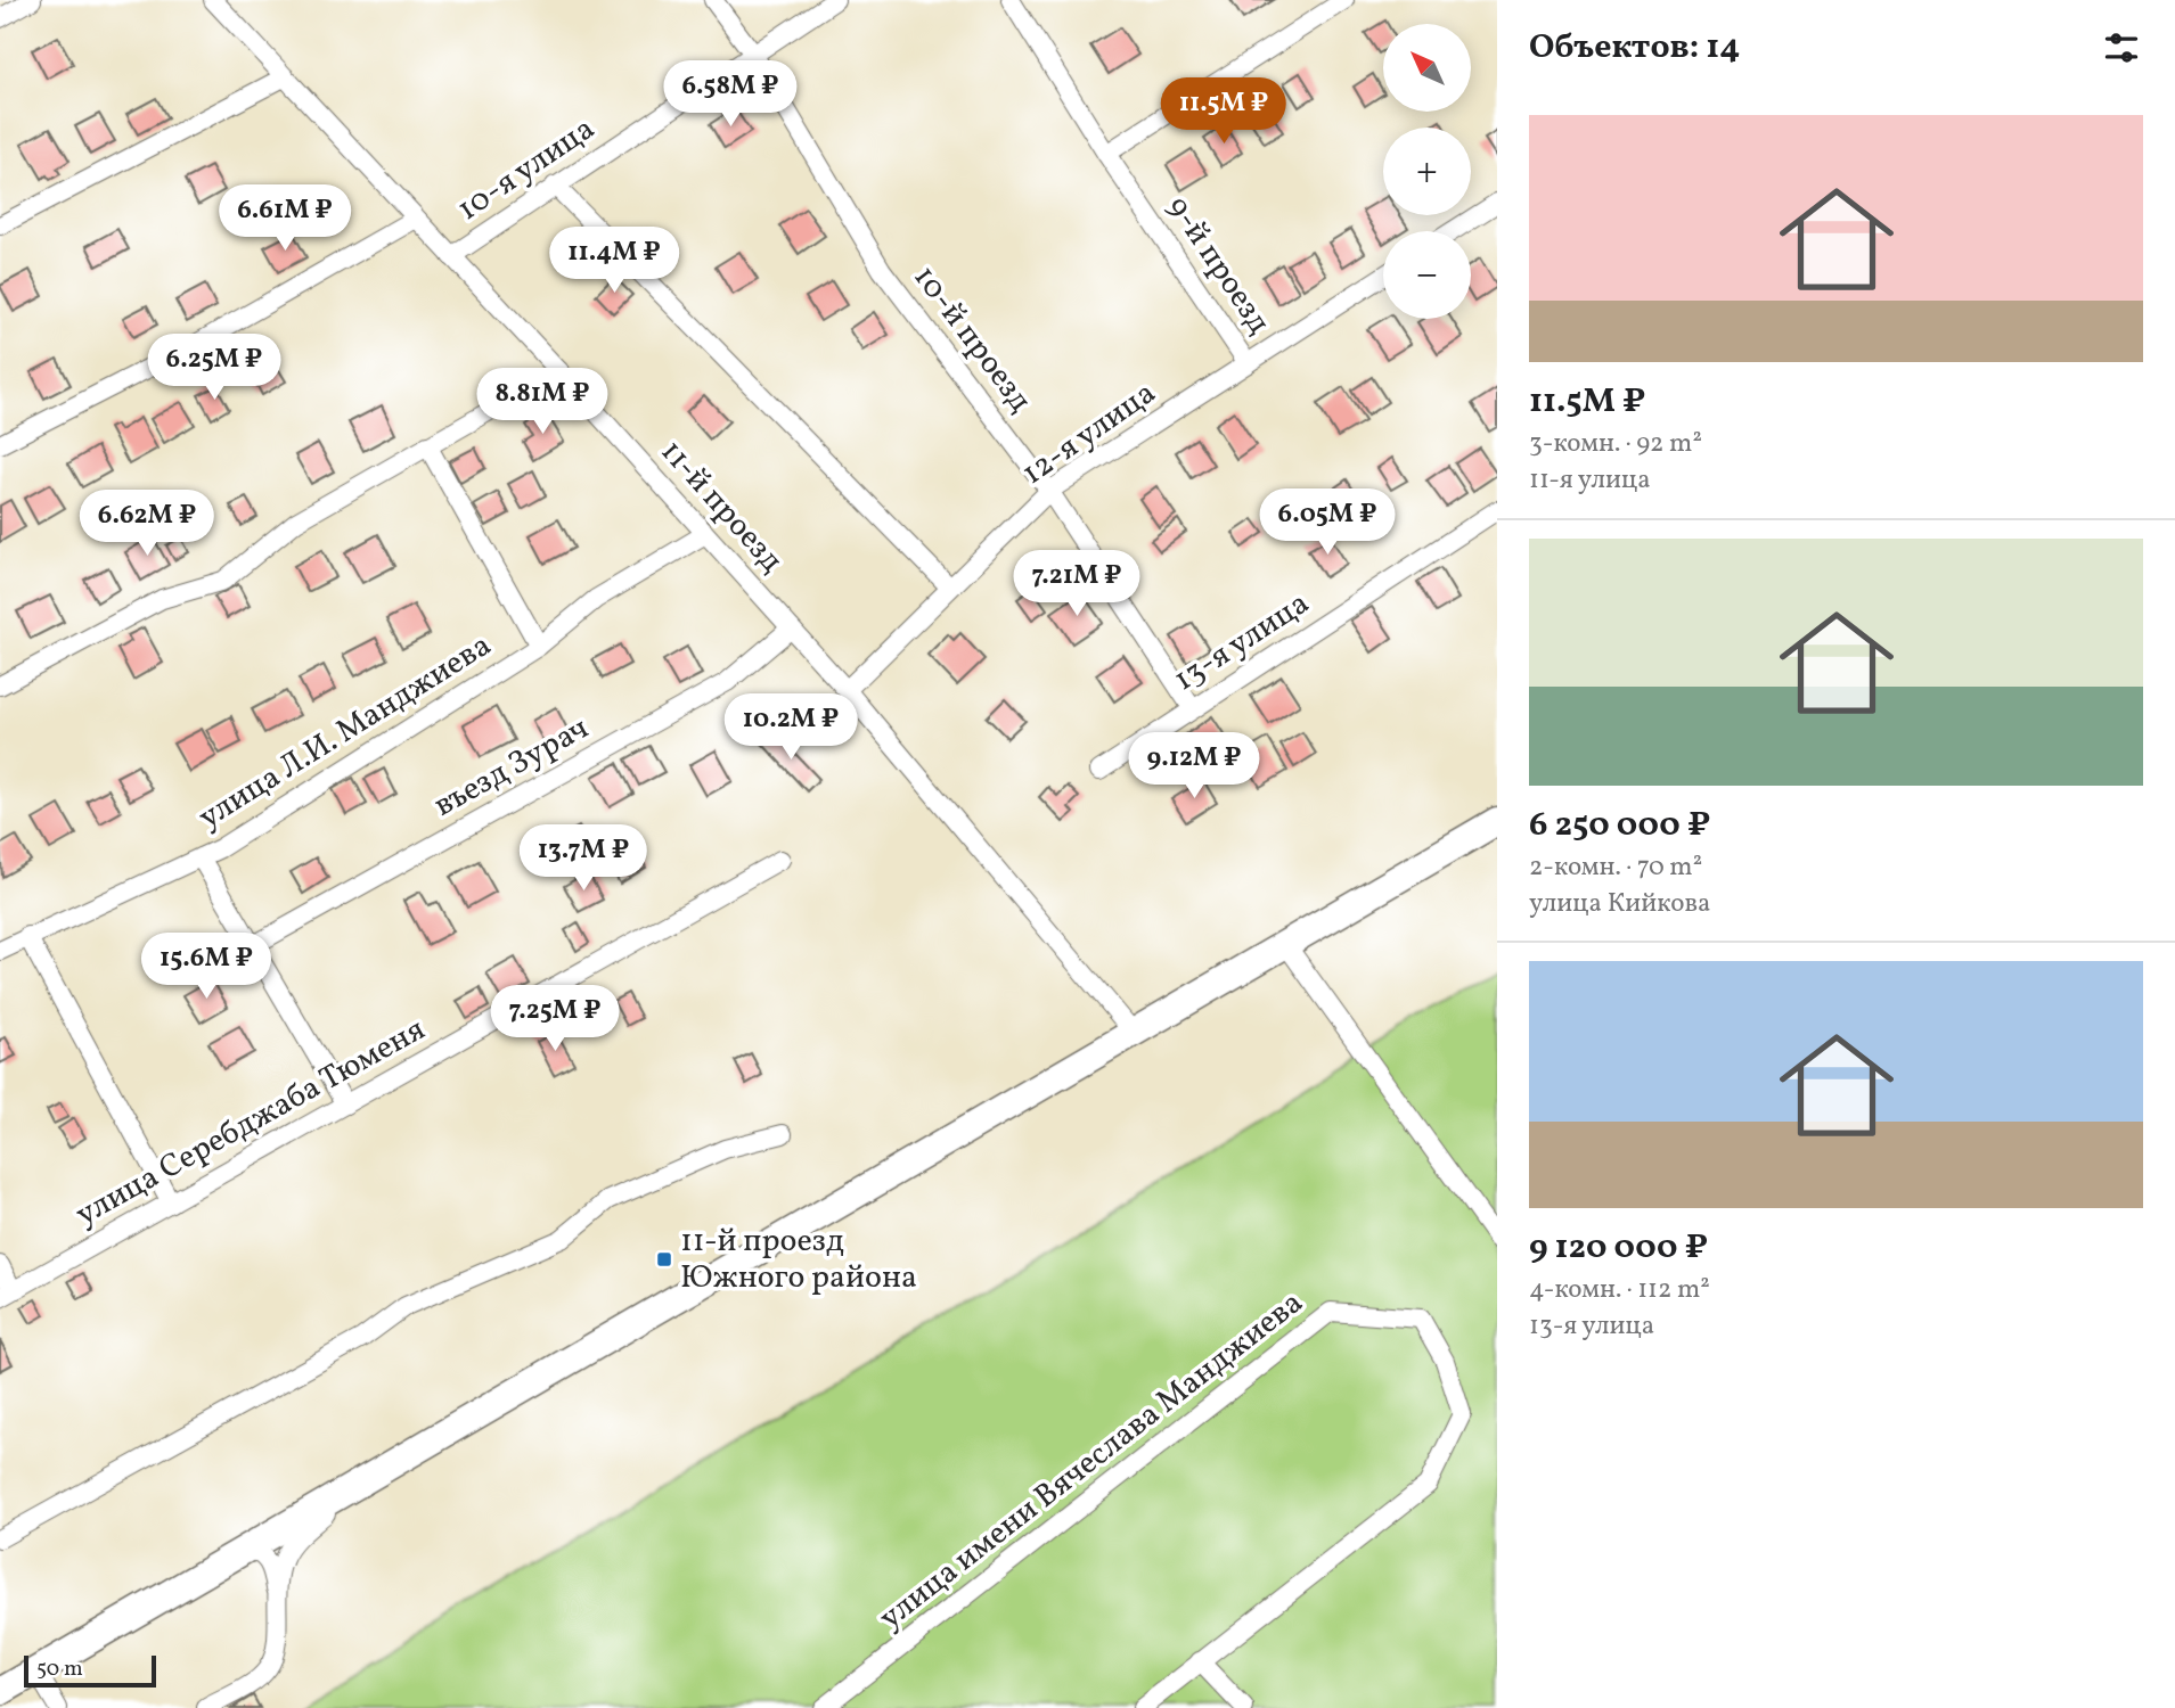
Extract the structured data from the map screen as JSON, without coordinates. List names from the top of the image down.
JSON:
{
  "streets": {
    "street": [
      "10-я улица",
      "9-й проезд",
      "10-й проезд",
      "12-я улица",
      "11-й проезд",
      "13-я улица",
      "улица Л.И. Манджиева",
      "въезд Зурач",
      "улица Серебджаба Тюменя",
      "улица имени Вячеслава Манджиева"
    ]
  },
  "crossings": [
    ["10-я улица", "10-й проезд"],
    ["10-я улица", "11-й проезд"],
    ["9-й проезд", "12-я улица"],
    ["10-й проезд", "12-я улица"],
    ["10-й проезд", "13-я улица"],
    ["12-я улица", "11-й проезд"],
    ["11-й проезд", "улица Л.И. Манджиева"],
    ["11-й проезд", "въезд Зурач"]
  ],
  "places": {
    "transit": ["11-й проезд Южного района"]
  },
  "scale_bar": "50 m",
  "north": "top left",
  "page": {
    "heading": "Объектов: 14",
    "map_buttons": ["+", "−"],
    "price": [
      "6.58M ₽",
      "11.5M ₽",
      "6.61M ₽",
      "11.4M ₽",
      "6.25M ₽",
      "8.81M ₽",
      "6.05M ₽",
      "6.62M ₽",
      "7.21M ₽",
      "10.2M ₽",
      "9.12M ₽",
      "13.7M ₽",
      "15.6M ₽",
      "7.25M ₽"
    ],
    "list": [
      {
        "name": "11.5M ₽",
        "note": "3-комн. · 92 m² · 11-я улица"
      },
      {
        "name": "6 250 000 ₽",
        "note": "2-комн. · 70 m² · улица Кийкова"
      },
      {
        "name": "9 120 000 ₽",
        "note": "4-комн. · 112 m² · 13-я улица"
      }
    ],
    "scale": "50 m"
  }
}
